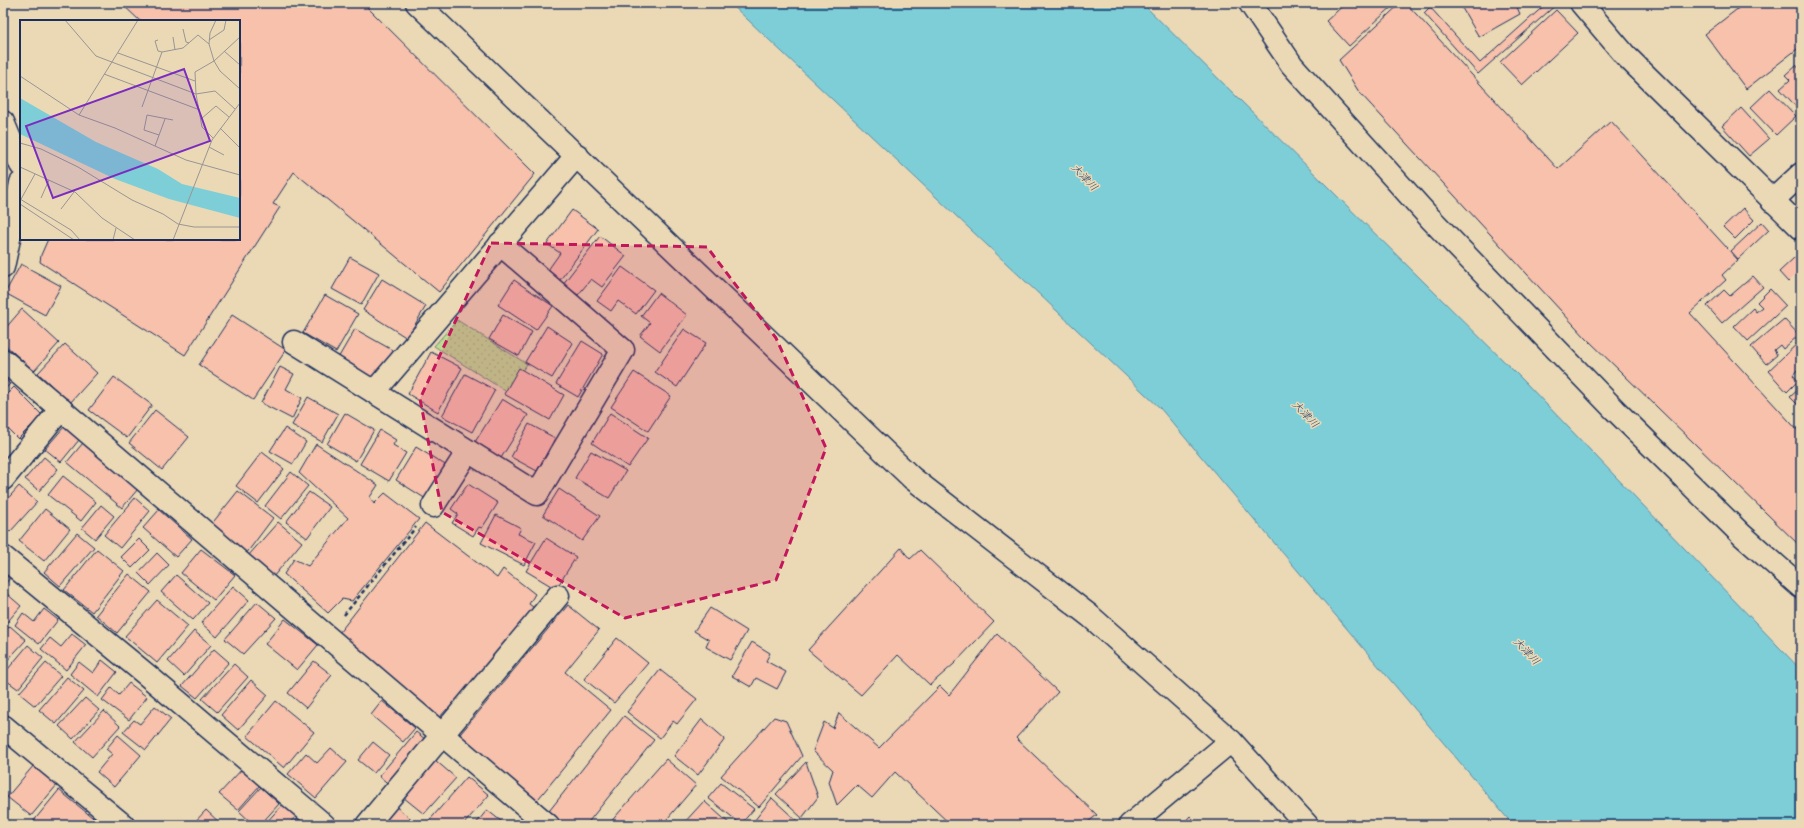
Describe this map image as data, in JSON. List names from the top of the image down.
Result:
{
  "water": ["大津川"]
}
